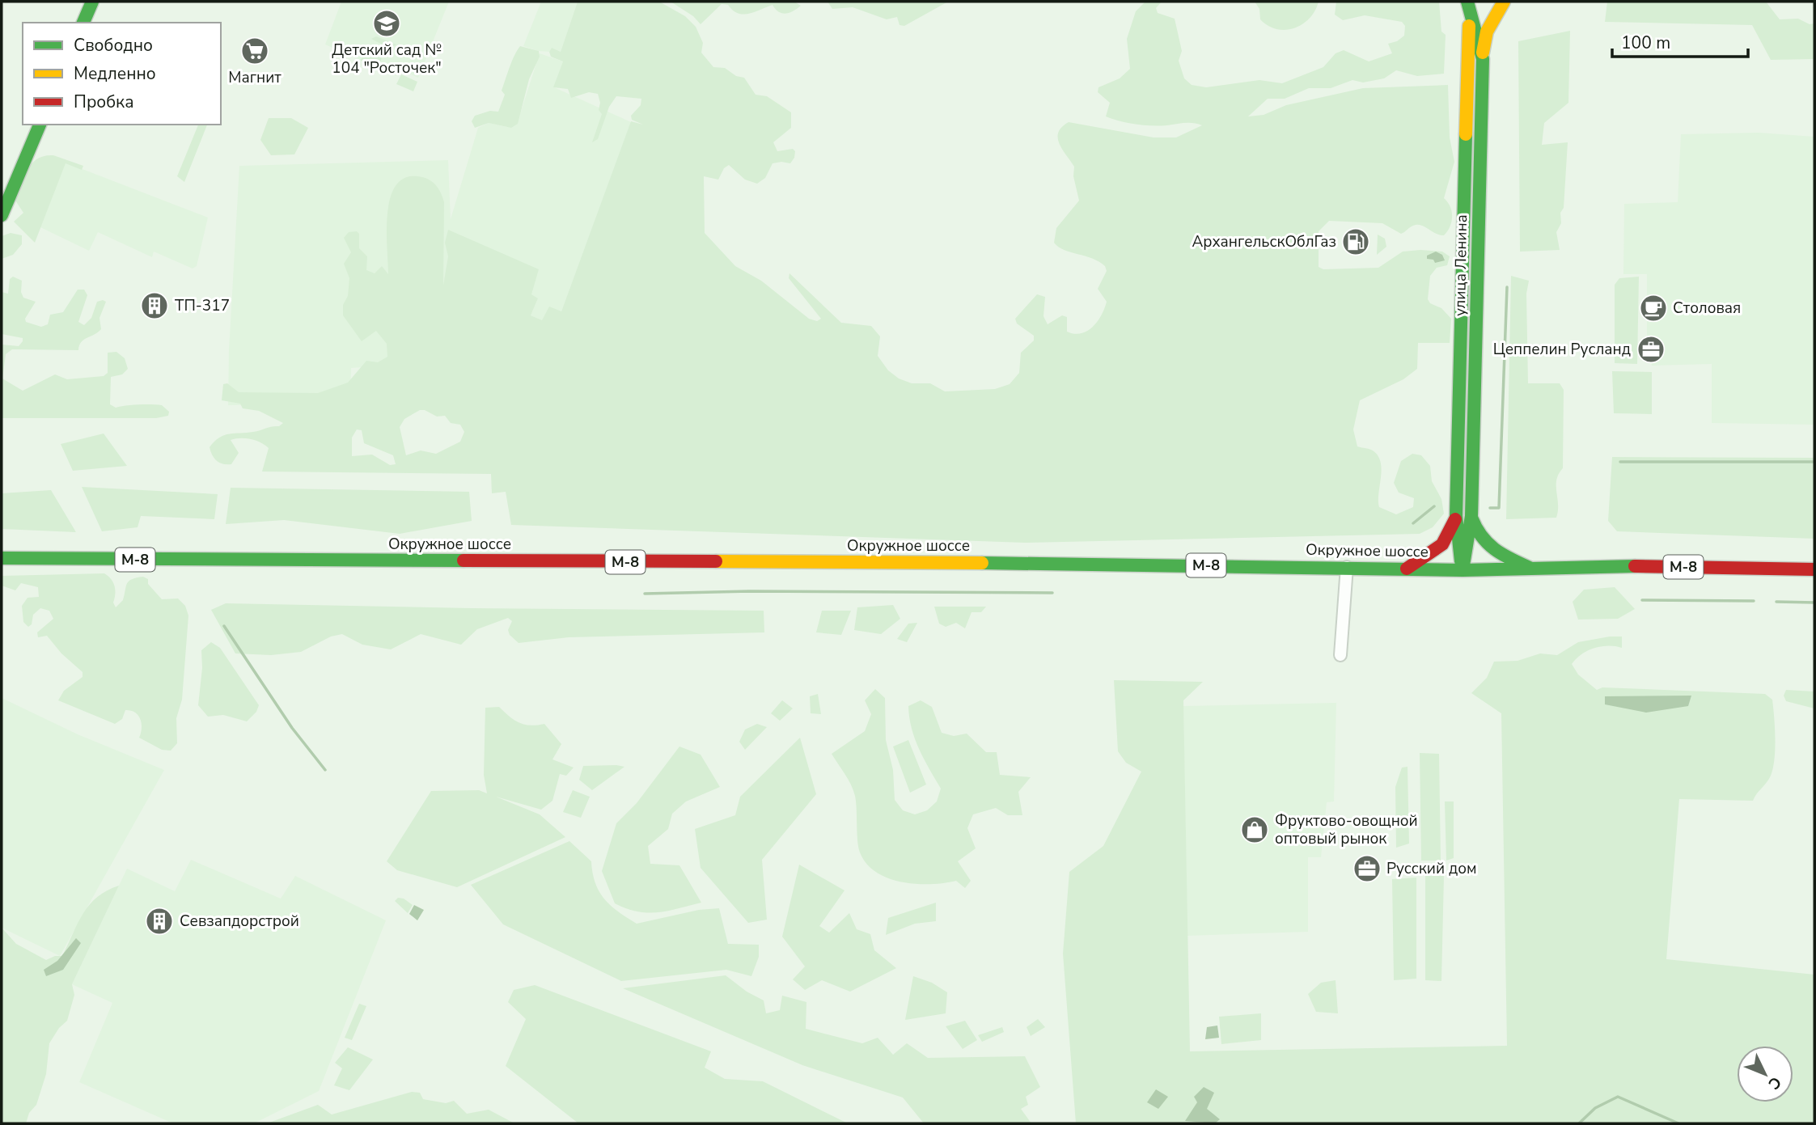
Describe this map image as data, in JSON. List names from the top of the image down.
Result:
{
  "streets": {
    "main road": ["улица Ленина", "Окружное шоссе", "М-8"]
  },
  "crossings": [
    ["улица Ленина", "Окружное шоссе"]
  ],
  "places": {
    "school or university": ["Детский сад № 104 \"Росточек\""],
    "supermarket": ["Магнит"],
    "fuel station": ["АрхангельскОблГаз"],
    "building": ["ТП-317", "Севзапдорстрой"],
    "cafe": ["Столовая"],
    "office": ["Цеппелин Русланд", "Русский дом"],
    "shop": ["Фруктово-овощной оптовый рынок"]
  },
  "legend": ["Свободно", "Медленно", "Пробка"],
  "scale_bar": "100 m",
  "north": "bottom right"
}
